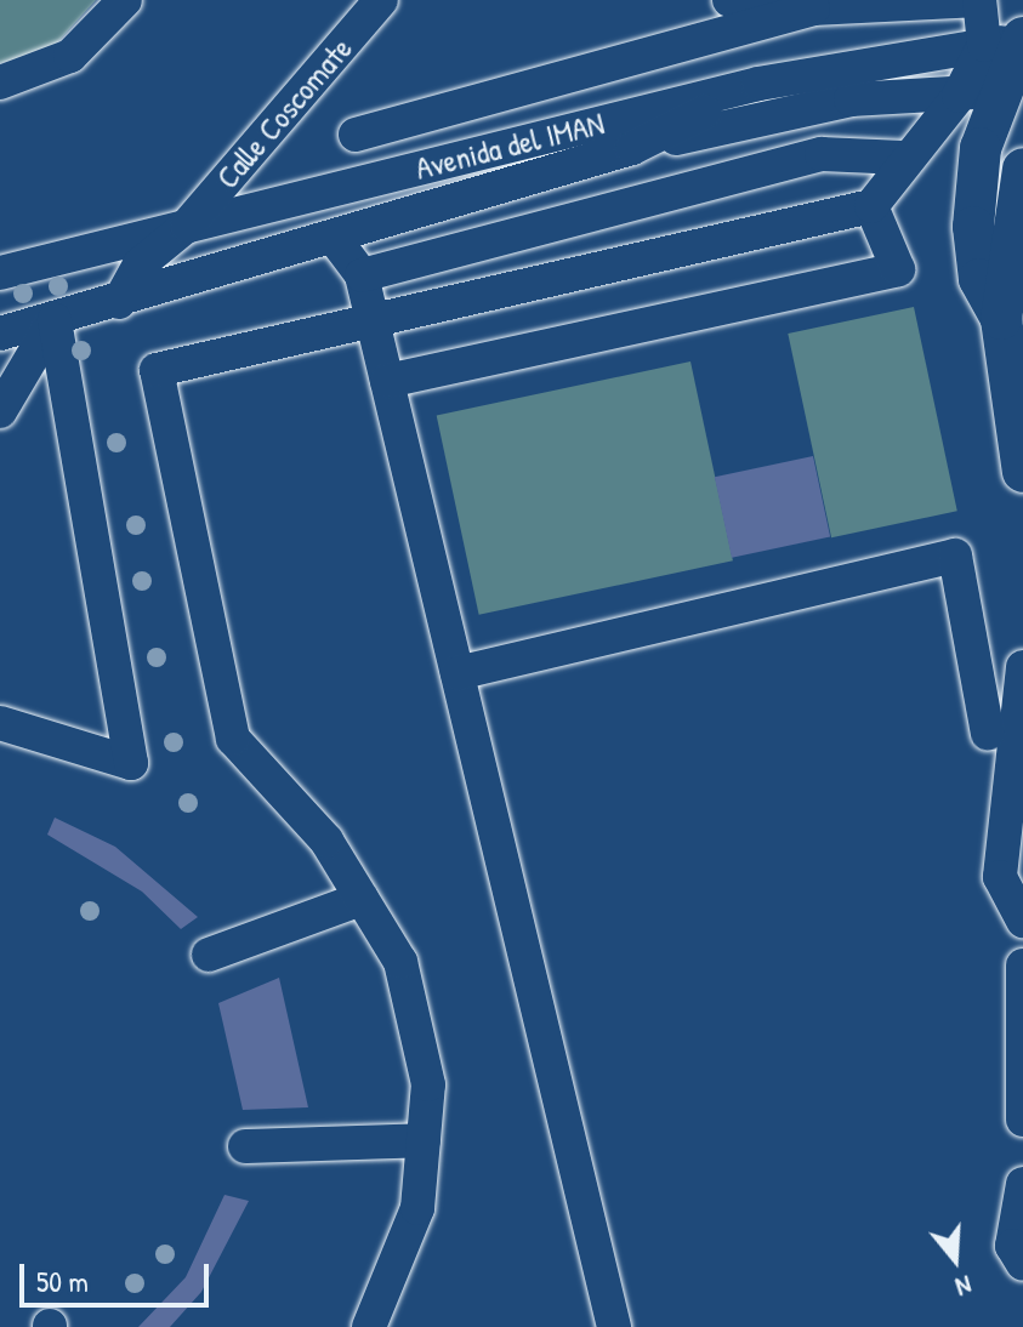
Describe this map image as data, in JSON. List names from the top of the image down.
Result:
{
  "streets": {
    "street": ["Calle Coscomate", "Avenida del IMAN"]
  },
  "crossings": [
    ["Calle Coscomate", "Avenida del IMAN"]
  ],
  "scale_bar": "50 m",
  "north": "bottom"
}
